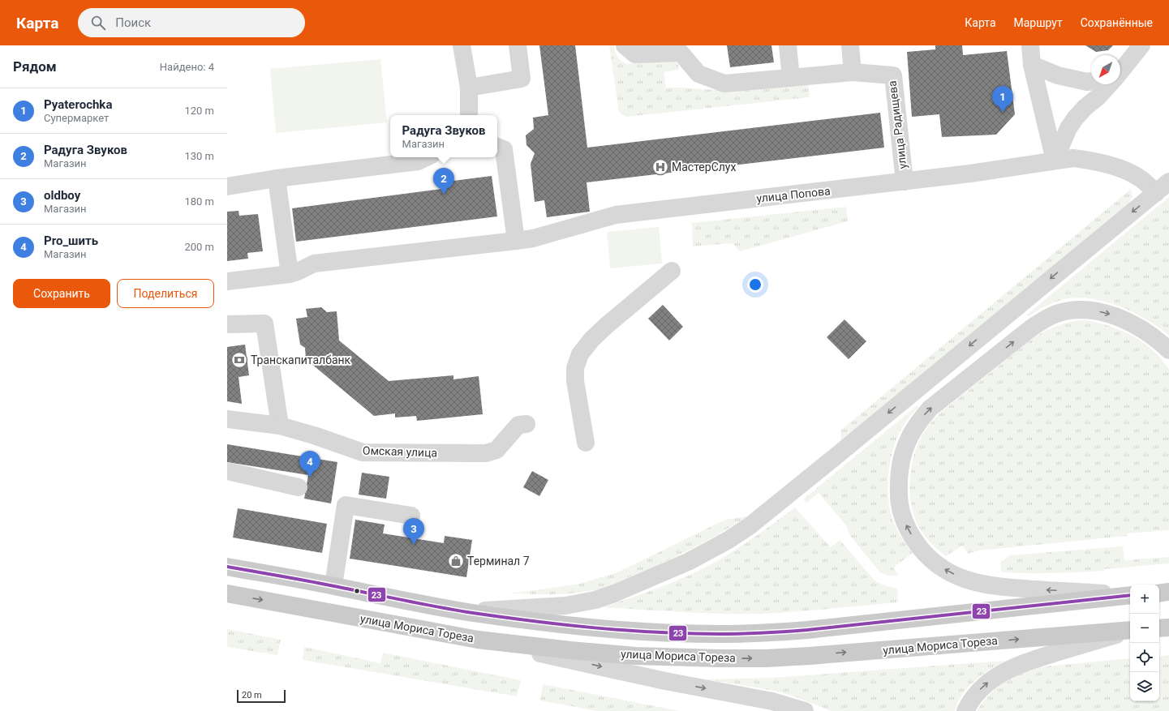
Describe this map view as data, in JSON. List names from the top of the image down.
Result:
{
  "streets": {
    "main road": ["улица Мориса Тореза"],
    "street": ["улица Радищева", "улица Попова", "Омская улица"]
  },
  "crossings": [
    ["улица Радищева", "улица Попова"]
  ],
  "places": {
    "hospital": ["МастерСлух"],
    "bank": ["Транскапиталбанк"],
    "shop": ["Терминал 7"]
  },
  "lines": ["transit line 23"],
  "scale_bar": "20 m",
  "north": "bottom left",
  "page": {
    "header": "Карта",
    "search": "Поиск",
    "nav": ["Карта", "Маршрут", "Сохранённые"],
    "heading": ["Рядом", "Найдено: 4"],
    "pins": [
      "1",
      "2",
      "4",
      "3"
    ],
    "list": [
      {
        "mark": "1",
        "name": "Pyaterochka",
        "note": "Супермаркет",
        "value": "120 m"
      },
      {
        "mark": "2",
        "name": "Радуга Звуков",
        "note": "Магазин",
        "value": "130 m"
      },
      {
        "mark": "3",
        "name": "oldboy",
        "note": "Магазин",
        "value": "180 m"
      },
      {
        "mark": "4",
        "name": "Pro_шить",
        "note": "Магазин",
        "value": "200 m"
      }
    ],
    "popup": ["Радуга Звуков", "Магазин"],
    "buttons": ["Сохранить", "Поделиться"],
    "map_buttons": ["+", "−"],
    "scale": "20 m"
  }
}
